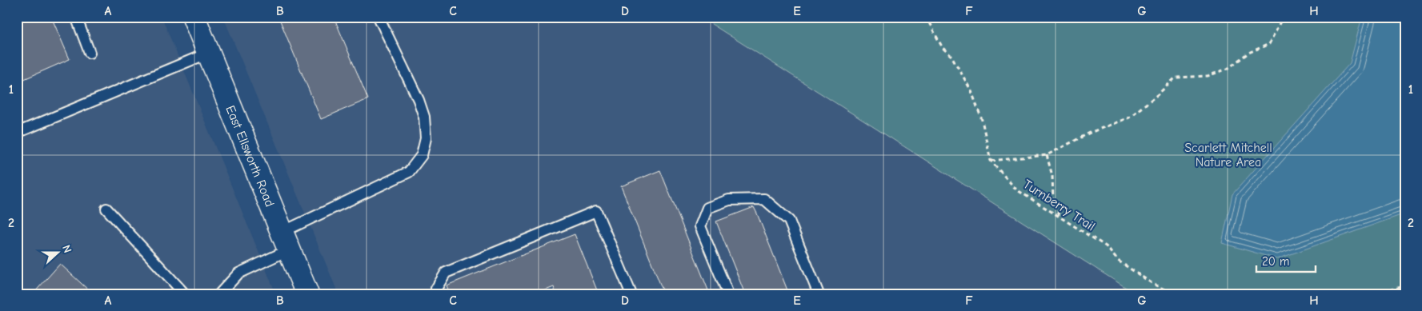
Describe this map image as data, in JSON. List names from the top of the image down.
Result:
{
  "streets": {
    "main road": ["East Ellsworth Road"],
    "path": ["Turnberry Trail"]
  },
  "parks": ["Scarlett Mitchell Nature Area"],
  "scale_bar": "20 m",
  "north": "right",
  "grid": {
    "columns": [
      "A",
      "B",
      "C",
      "D",
      "E",
      "F",
      "G",
      "H"
    ],
    "rows": ["1", "2"]
  }
}
